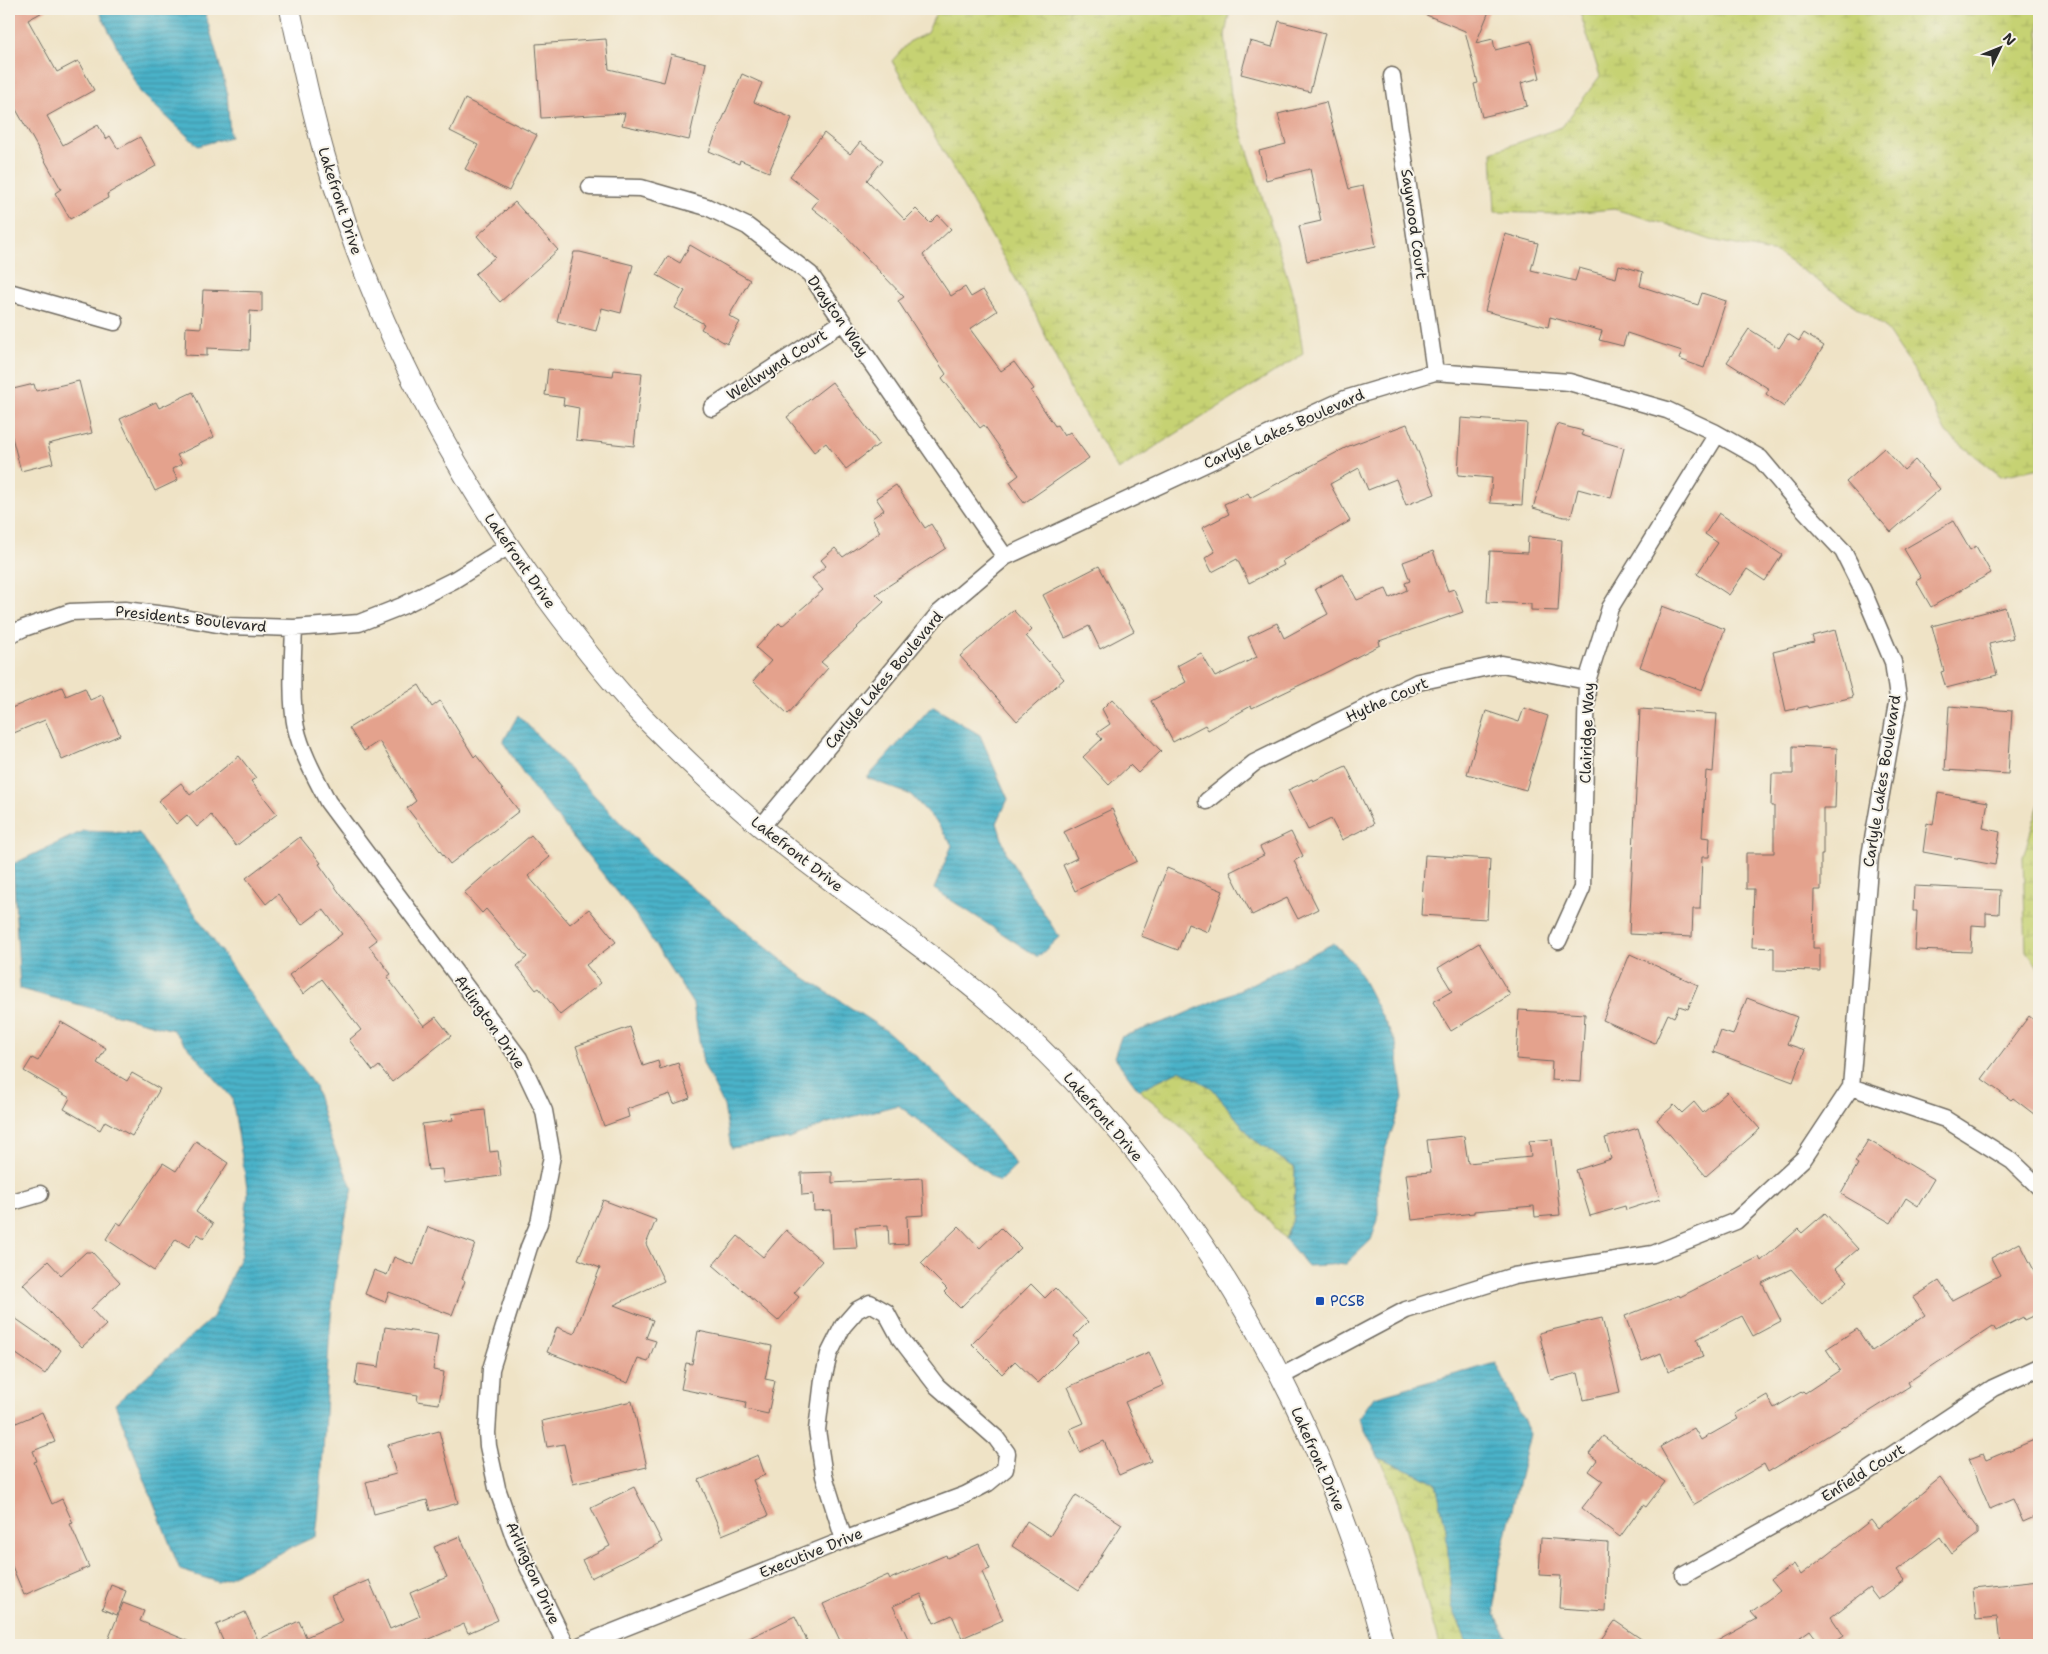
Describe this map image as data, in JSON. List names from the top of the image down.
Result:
{
  "streets": {
    "street": [
      "Lakefront Drive",
      "Saywood Court",
      "Drayton Way",
      "Wellwynd Court",
      "Carlyle Lakes Boulevard",
      "Presidents Boulevard",
      "Hythe Court",
      "Clairidge Way",
      "Arlington Drive",
      "Enfield Court",
      "Executive Drive"
    ]
  },
  "crossings": [
    ["Lakefront Drive", "Carlyle Lakes Boulevard"],
    ["Lakefront Drive", "Presidents Boulevard"],
    ["Saywood Court", "Carlyle Lakes Boulevard"],
    ["Drayton Way", "Wellwynd Court"],
    ["Drayton Way", "Carlyle Lakes Boulevard"],
    ["Carlyle Lakes Boulevard", "Clairidge Way"],
    ["Presidents Boulevard", "Arlington Drive"],
    ["Hythe Court", "Clairidge Way"]
  ],
  "places": {
    "transit": ["PCSB"]
  },
  "north": "top right"
}
